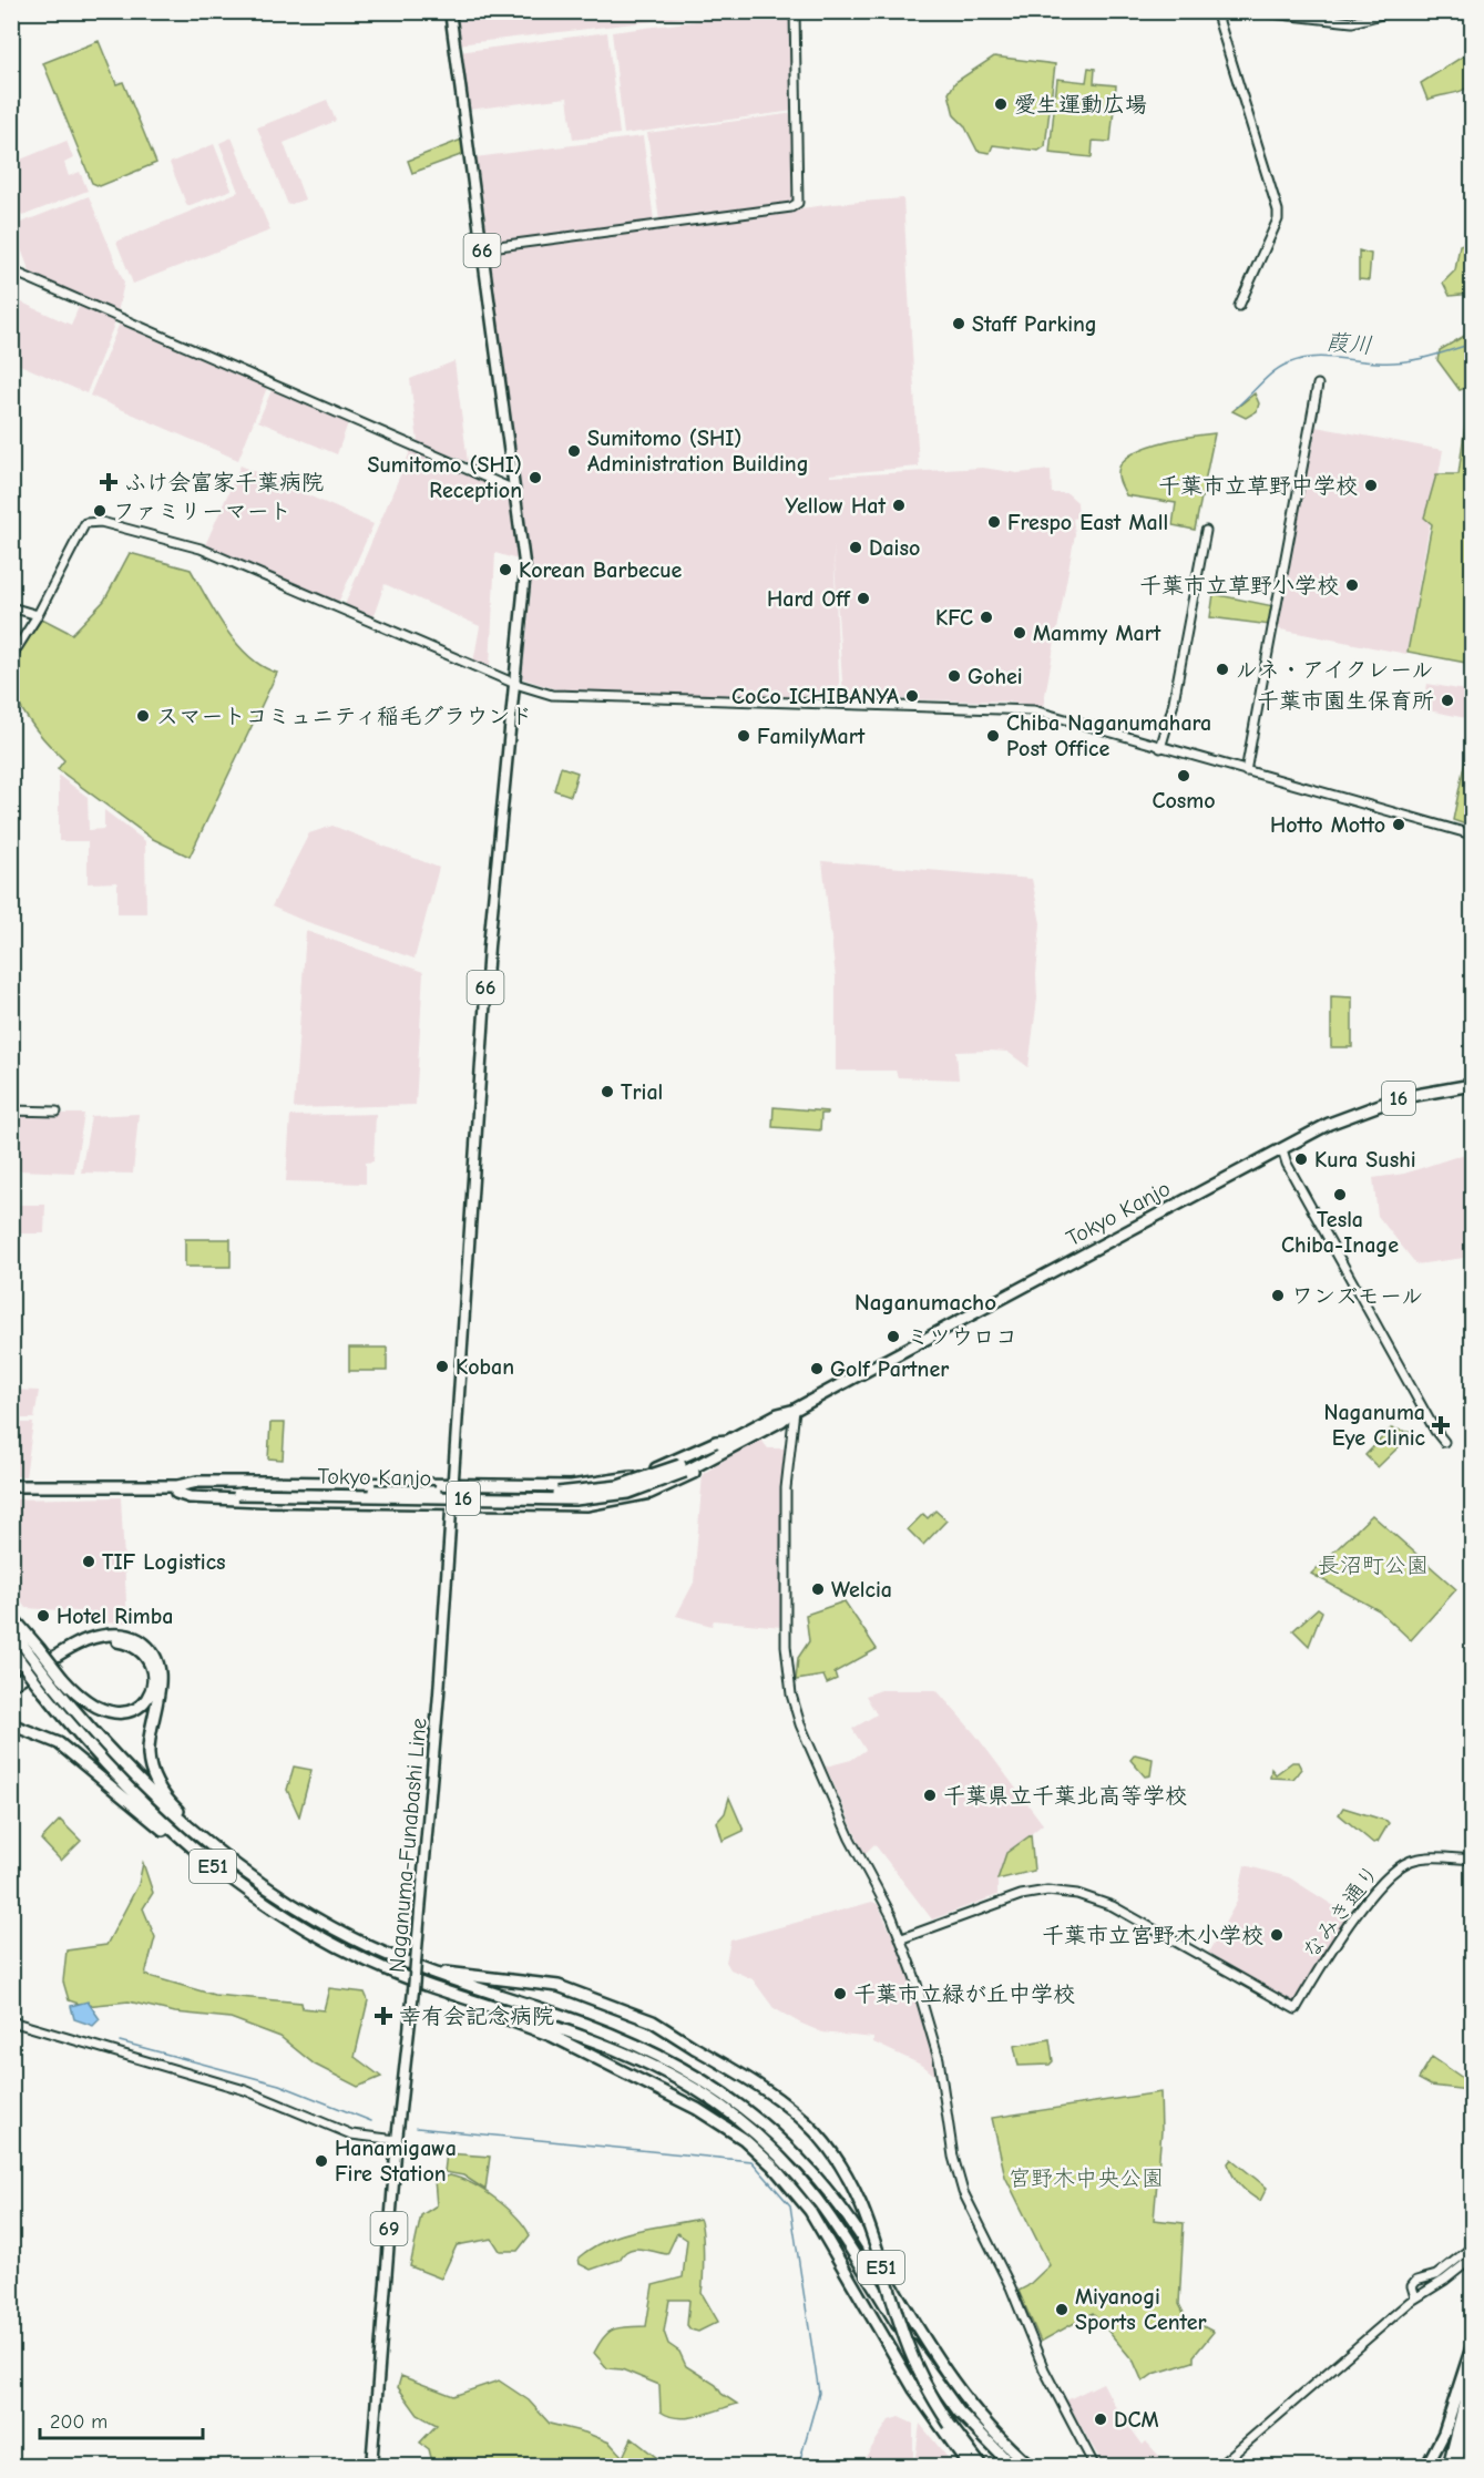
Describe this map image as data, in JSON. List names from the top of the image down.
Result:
{
  "streets": {
    "highway": ["16", "Tokyo Kanjo", "E51"],
    "main road": ["66", "Naganuma-Funabashi Line", "69"],
    "street": ["なみき通り"]
  },
  "crossings": [
    ["66", "16"],
    ["66", "Naganuma-Funabashi Line"],
    ["16", "Tokyo Kanjo"],
    ["16", "Naganuma-Funabashi Line"]
  ],
  "districts": ["Naganumacho"],
  "water": ["葭川"],
  "parks": ["長沼町公園", "宮野木中央公園"],
  "places": {
    "other": [
      "愛生運動広場",
      "Staff Parking",
      "Sumitomo (SHI) Administration Building",
      "Sumitomo (SHI) Reception",
      "千葉市立草野中学校",
      "Yellow Hat",
      "ファミリーマート",
      "Frespo East Mall",
      "Daiso",
      "Korean Barbecue",
      "千葉市立草野小学校",
      "Hard Off",
      "KFC",
      "Mammy Mart",
      "ルネ・アイクレール",
      "Gohei",
      "CoCo ICHIBANYA",
      "千葉市園生保育所",
      "スマートコミュニティ稲毛グラウンド",
      "FamilyMart",
      "Chiba Naganumahara Post Office",
      "Cosmo",
      "Hotto Motto",
      "Trial",
      "Kura Sushi",
      "Tesla Chiba-Inage",
      "ワンズモール",
      "ミツウロコ",
      "Koban",
      "Golf Partner",
      "TIF Logistics",
      "Welcia",
      "Hotel Rimba",
      "千葉県立千葉北高等学校",
      "千葉市立宮野木小学校",
      "千葉市立緑が丘中学校",
      "Hanamigawa Fire Station",
      "Miyanogi Sports Center",
      "DCM"
    ],
    "health": ["ふけ会富家千葉病院", "Naganuma Eye Clinic", "幸有会記念病院"]
  },
  "scale_bar": "200 m"
}
